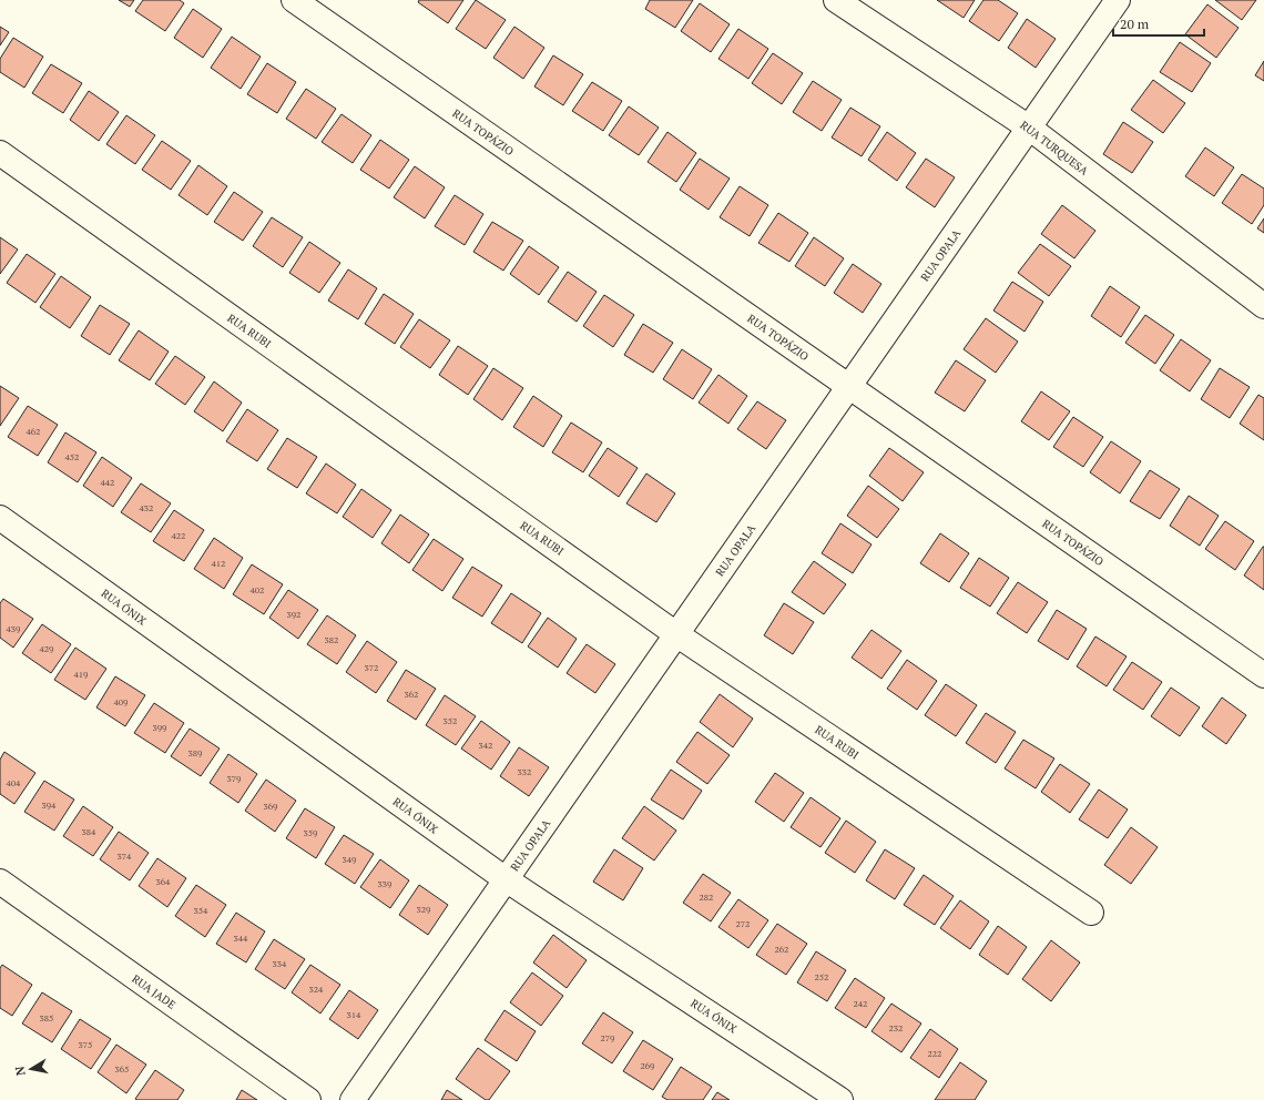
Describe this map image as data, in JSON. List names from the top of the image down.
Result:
{
  "streets": {
    "street": [
      "RUA TOPÁZIO",
      "RUA TURQUESA",
      "RUA OPALA",
      "RUA RUBI",
      "RUA ÓNIX",
      "RUA JADE"
    ]
  },
  "crossings": [
    ["RUA TOPÁZIO", "RUA OPALA"],
    ["RUA TURQUESA", "RUA OPALA"],
    ["RUA OPALA", "RUA RUBI"],
    ["RUA OPALA", "RUA ÓNIX"]
  ],
  "house_numbers": [
    "462",
    "452",
    "442",
    "432",
    "422",
    "412",
    "402",
    "392",
    "439",
    "382",
    "429",
    "372",
    "419",
    "362",
    "409",
    "352",
    "399",
    "342",
    "389",
    "332",
    "379",
    "404",
    "394",
    "369",
    "384",
    "359",
    "374",
    "349",
    "364",
    "339",
    "282",
    "329",
    "354",
    "272",
    "344",
    "262",
    "334",
    "252",
    "324",
    "242",
    "314",
    "385",
    "232",
    "279",
    "375",
    "222",
    "269",
    "365"
  ],
  "scale_bar": "20 m",
  "north": "left"
}
